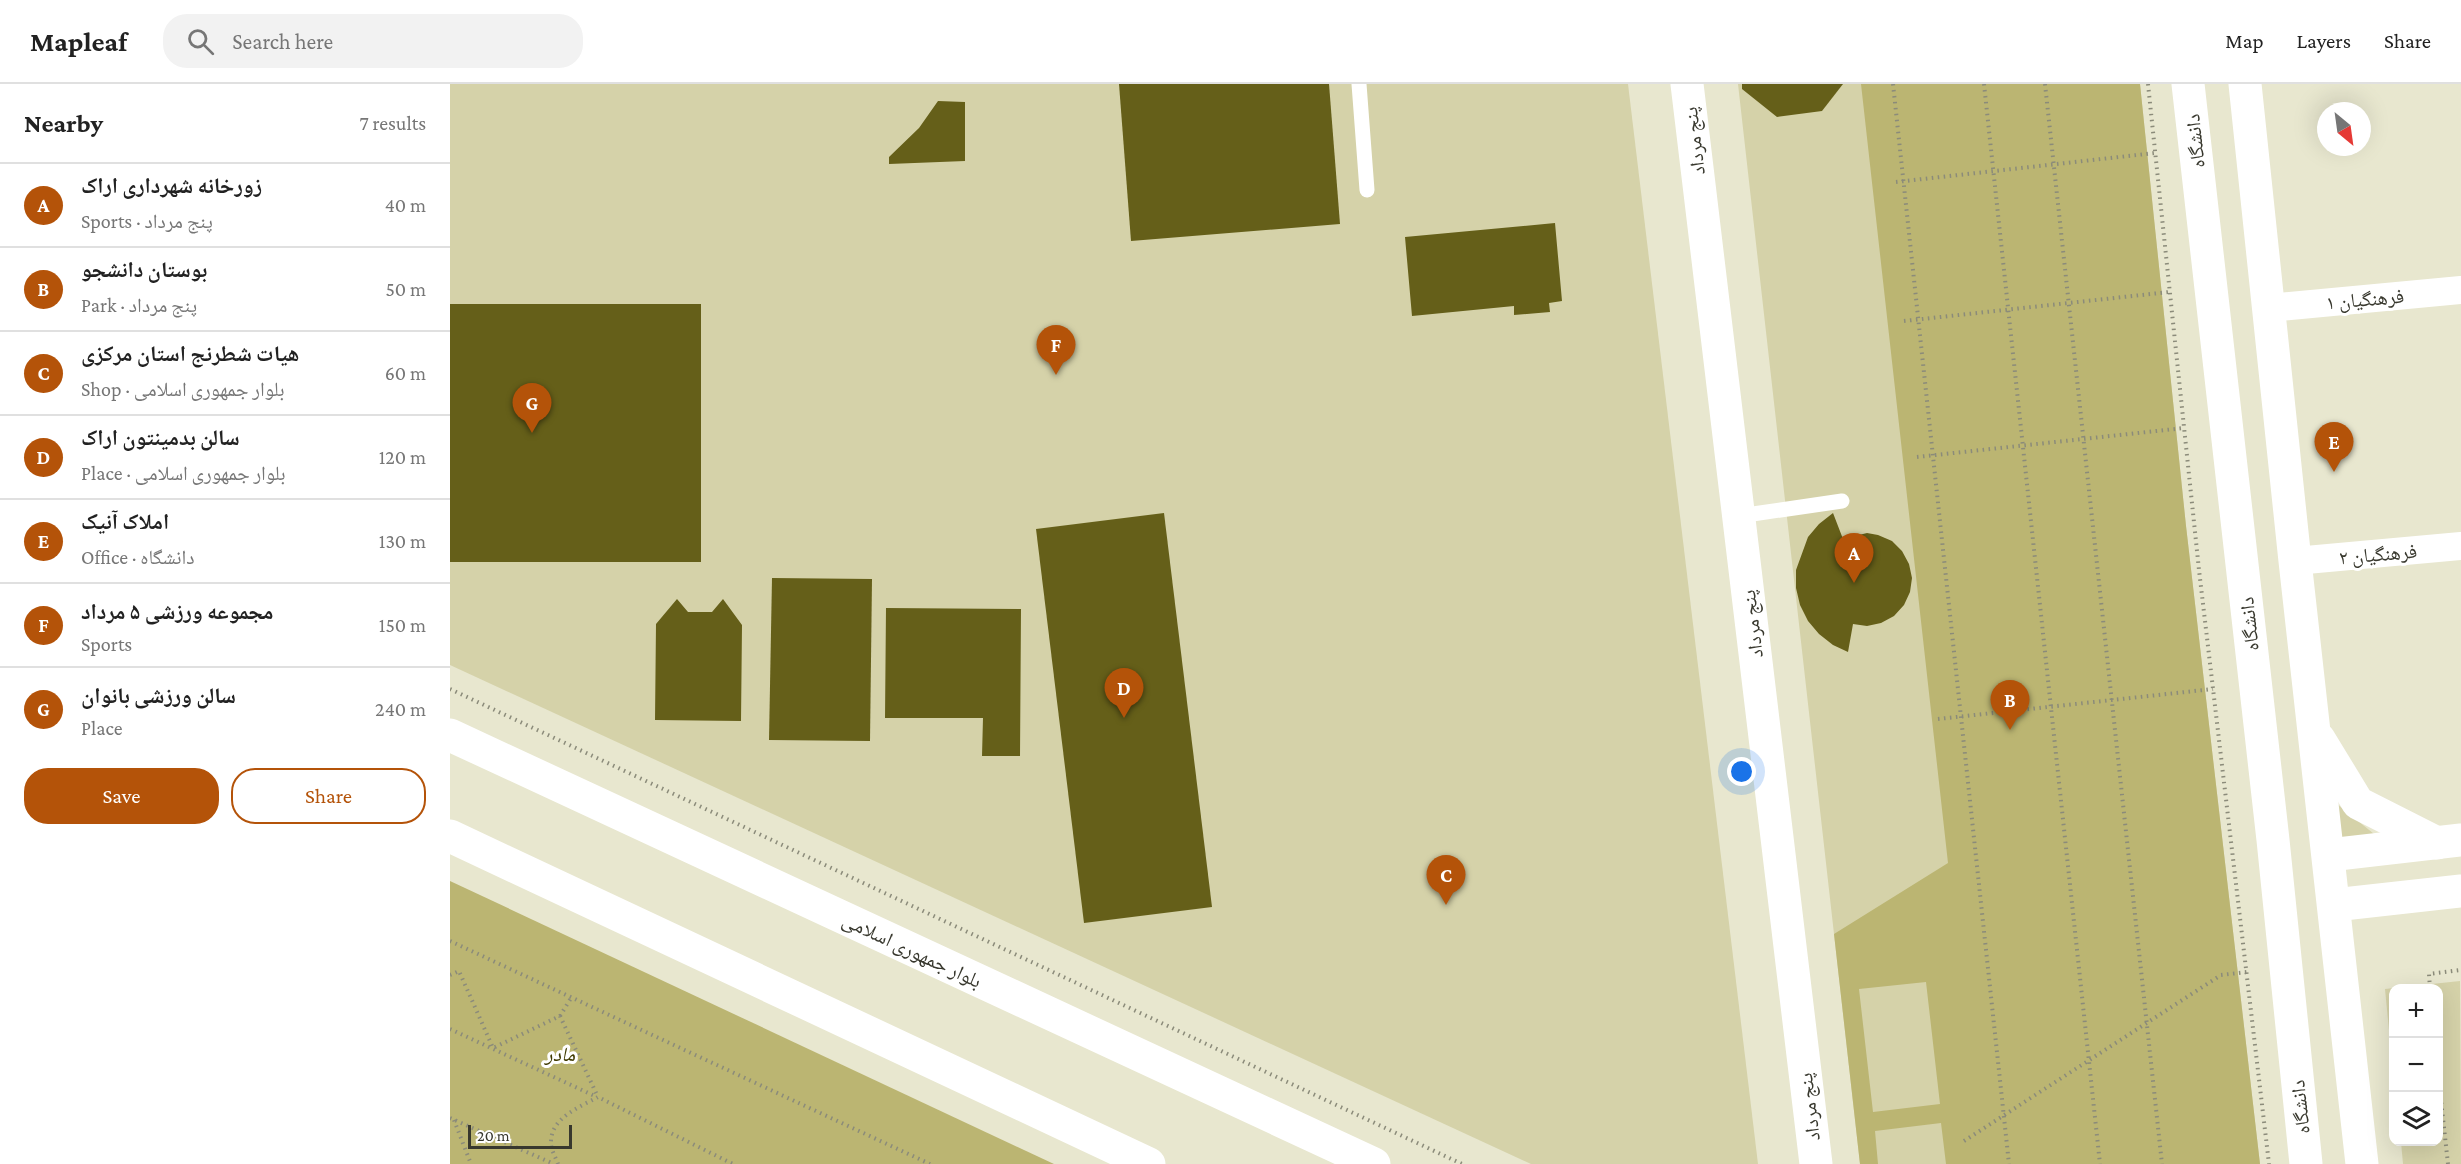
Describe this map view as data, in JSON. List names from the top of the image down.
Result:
{
  "streets": {
    "main road": ["پنج مرداد", "دانشگاه", "بلوار جمهوری اسلامی"],
    "street": ["فرهنگیان ۱", "فرهنگیان ۲"]
  },
  "parks": ["مادر"],
  "scale_bar": "20 m",
  "north": "bottom right",
  "page": {
    "header": "Mapleaf",
    "search": "Search here",
    "nav": ["Map", "Layers", "Share"],
    "heading": ["Nearby", "7 results"],
    "list": [
      {
        "mark": "A",
        "name": "زورخانه شهرداری اراک",
        "note": "Sports · پنج مرداد",
        "value": "40 m"
      },
      {
        "mark": "B",
        "name": "بوستان دانشجو",
        "note": "Park · پنج مرداد",
        "value": "50 m"
      },
      {
        "mark": "C",
        "name": "هیات شطرنج استان مرکزی",
        "note": "Shop · بلوار جمهوری اسلامی",
        "value": "60 m"
      },
      {
        "mark": "D",
        "name": "سالن بدمینتون اراک",
        "note": "Place · بلوار جمهوری اسلامی",
        "value": "120 m"
      },
      {
        "mark": "E",
        "name": "املاک آنیک",
        "note": "Office · دانشگاه",
        "value": "130 m"
      },
      {
        "mark": "F",
        "name": "مجموعه ورزشی ۵ مرداد",
        "note": "Sports",
        "value": "150 m"
      },
      {
        "mark": "G",
        "name": "سالن ورزشی بانوان",
        "note": "Place",
        "value": "240 m"
      }
    ],
    "pins": [
      "F",
      "G",
      "E",
      "A",
      "D",
      "B",
      "C"
    ],
    "buttons": ["Save", "Share"],
    "map_buttons": ["+", "−"],
    "scale": "20 m"
  }
}
